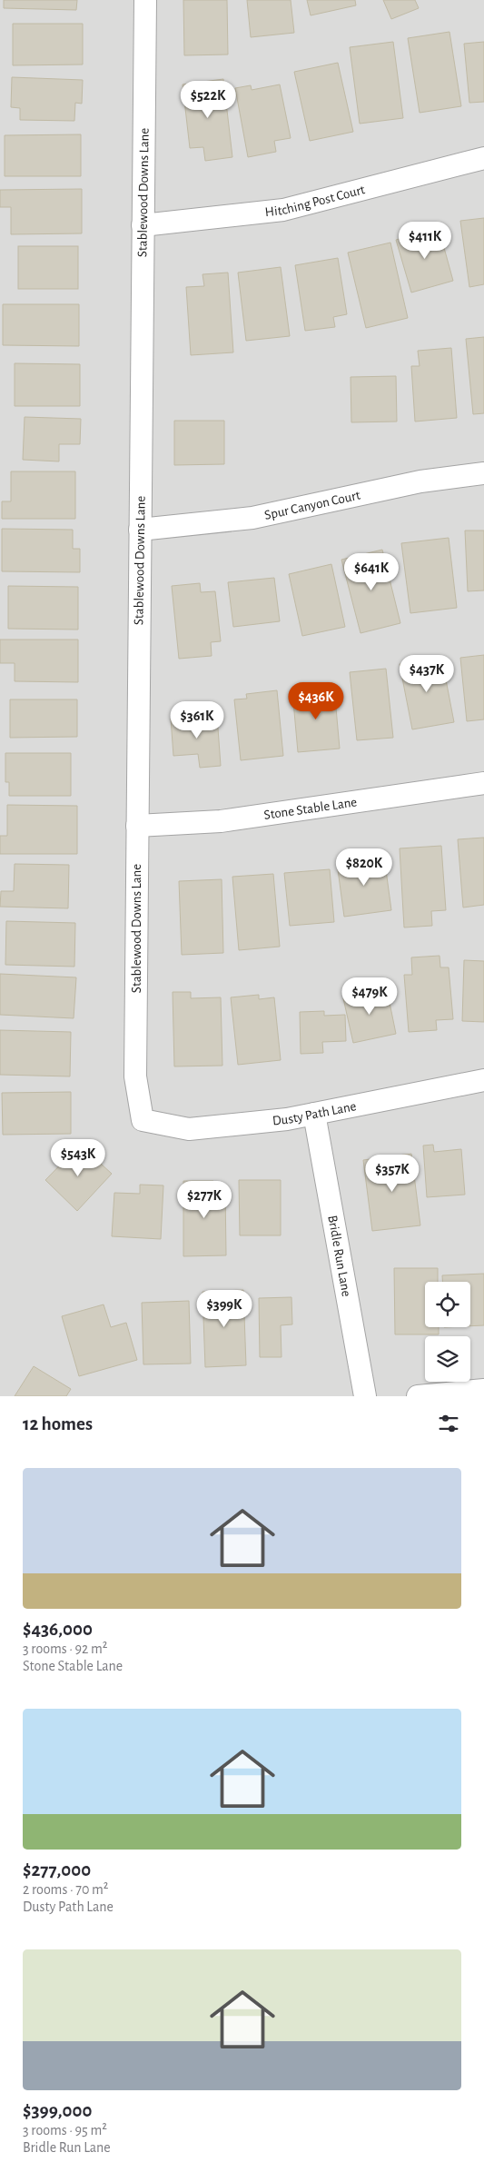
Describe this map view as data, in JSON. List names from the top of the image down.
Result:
{
  "streets": {
    "street": [
      "Stablewood Downs Lane",
      "Hitching Post Court",
      "Spur Canyon Court",
      "Stone Stable Lane",
      "Dusty Path Lane",
      "Bridle Run Lane"
    ]
  },
  "crossings": [
    ["Stablewood Downs Lane", "Hitching Post Court"],
    ["Stablewood Downs Lane", "Spur Canyon Court"],
    ["Stablewood Downs Lane", "Stone Stable Lane"],
    ["Stablewood Downs Lane", "Dusty Path Lane"],
    ["Dusty Path Lane", "Bridle Run Lane"]
  ],
  "page": {
    "price": [
      "$522K",
      "$411K",
      "$641K",
      "$437K",
      "$436K",
      "$361K",
      "$820K",
      "$479K",
      "$543K",
      "$357K",
      "$277K",
      "$399K"
    ],
    "heading": "12 homes",
    "list": [
      {
        "name": "$436,000",
        "note": "3 rooms · 92 m² · Stone Stable Lane"
      },
      {
        "name": "$277,000",
        "note": "2 rooms · 70 m² · Dusty Path Lane"
      },
      {
        "name": "$399,000",
        "note": "3 rooms · 95 m² · Bridle Run Lane"
      }
    ]
  }
}
